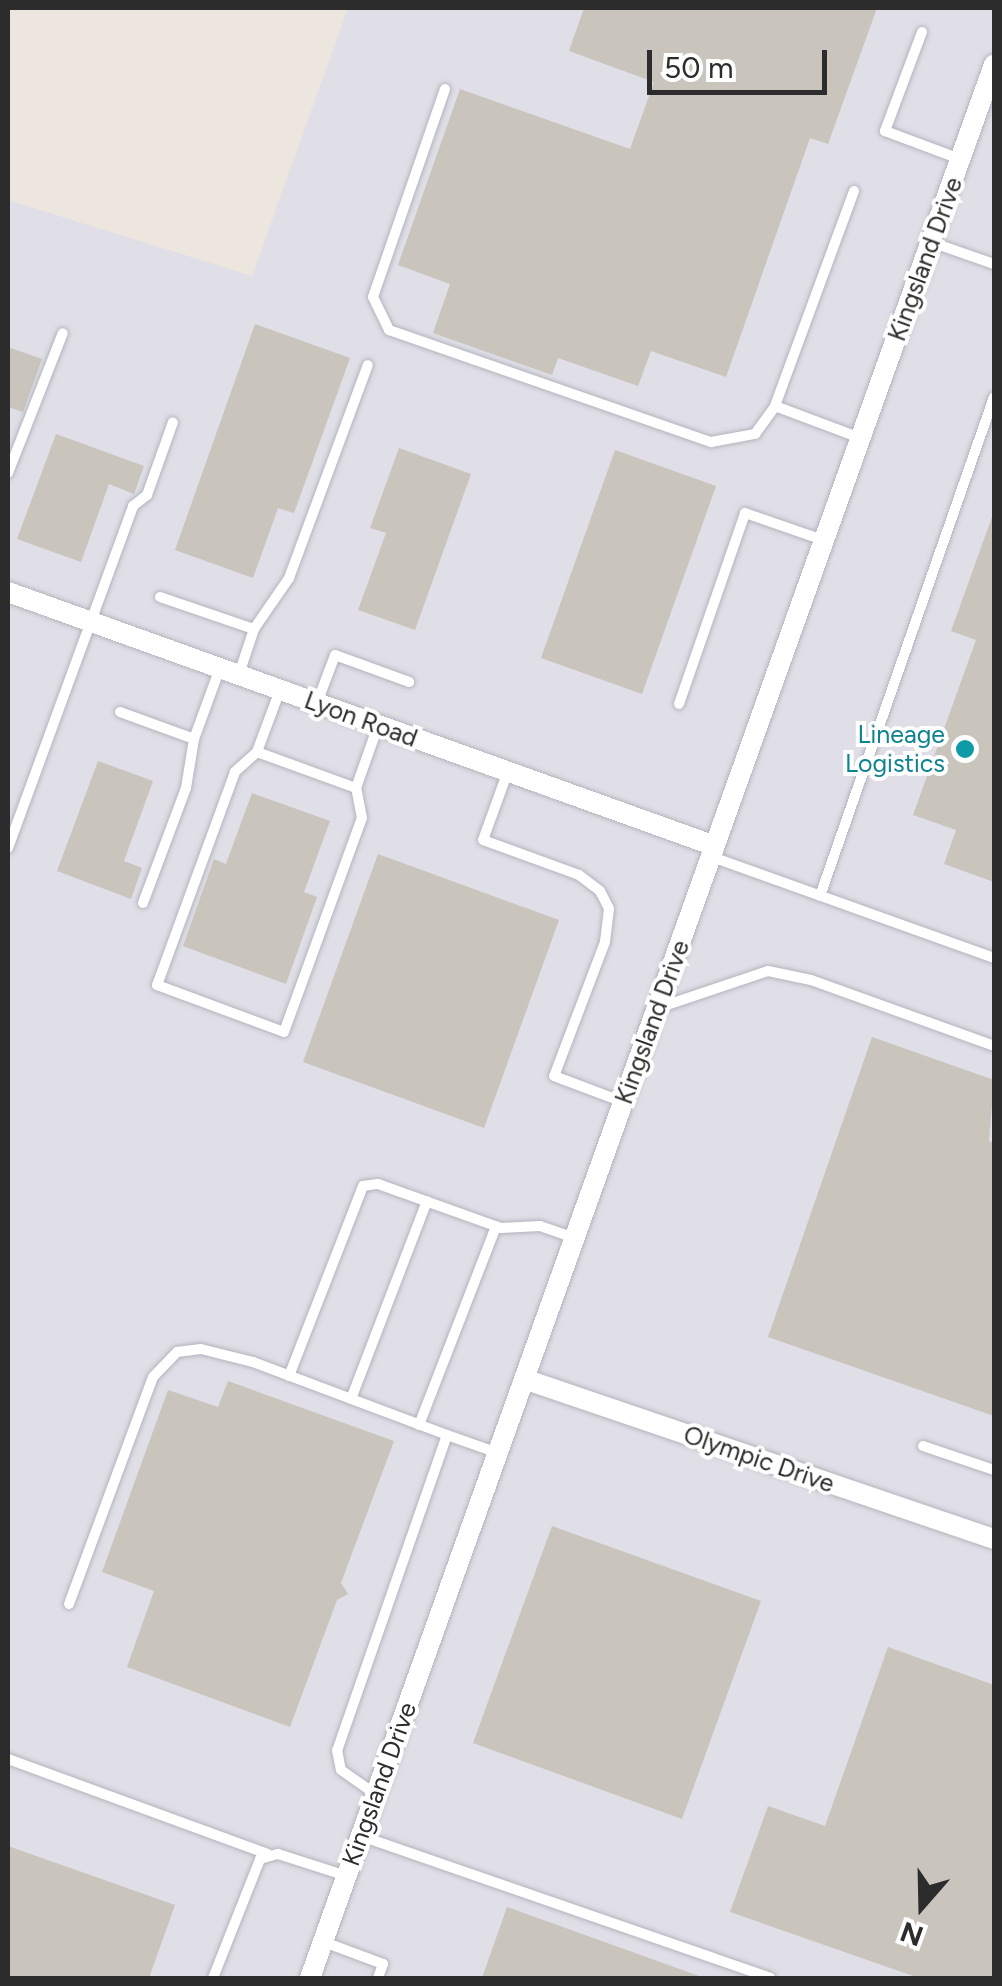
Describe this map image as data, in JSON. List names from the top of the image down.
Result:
{
  "streets": {
    "street": ["Kingsland Drive", "Lyon Road", "Olympic Drive"]
  },
  "crossings": [
    ["Kingsland Drive", "Lyon Road"],
    ["Kingsland Drive", "Olympic Drive"]
  ],
  "places": ["Lineage Logistics"],
  "scale_bar": "50 m",
  "north": "bottom"
}
